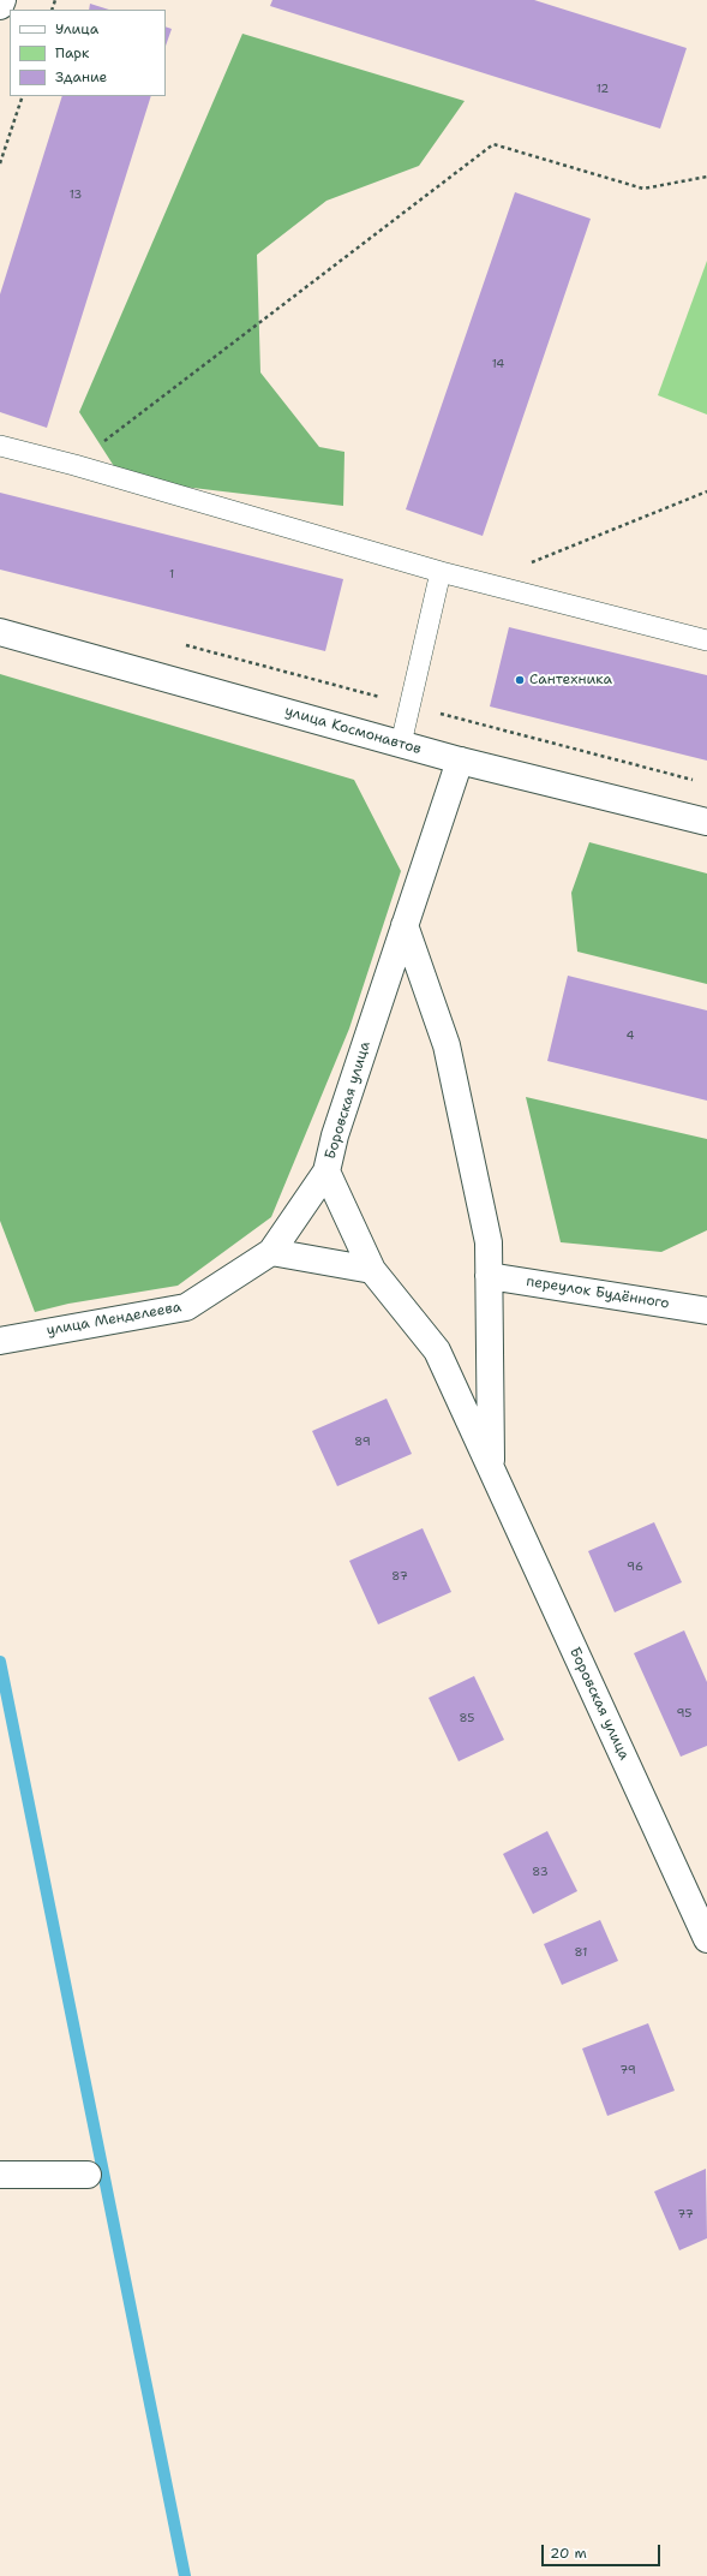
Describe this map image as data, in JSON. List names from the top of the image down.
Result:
{
  "streets": {
    "street": [
      "улица Космонавтов",
      "Боровская улица",
      "переулок Будённого",
      "улица Менделеева"
    ]
  },
  "crossings": [
    ["улица Космонавтов", "Боровская улица"],
    ["Боровская улица", "переулок Будённого"],
    ["Боровская улица", "улица Менделеева"]
  ],
  "places": ["Сантехника"],
  "house_numbers": [
    "12",
    "13",
    "14",
    "1",
    "4",
    "89",
    "96",
    "87",
    "95",
    "85",
    "83",
    "81",
    "79",
    "77"
  ],
  "legend": ["Улица", "Парк", "Здание"],
  "scale_bar": "20 m"
}
